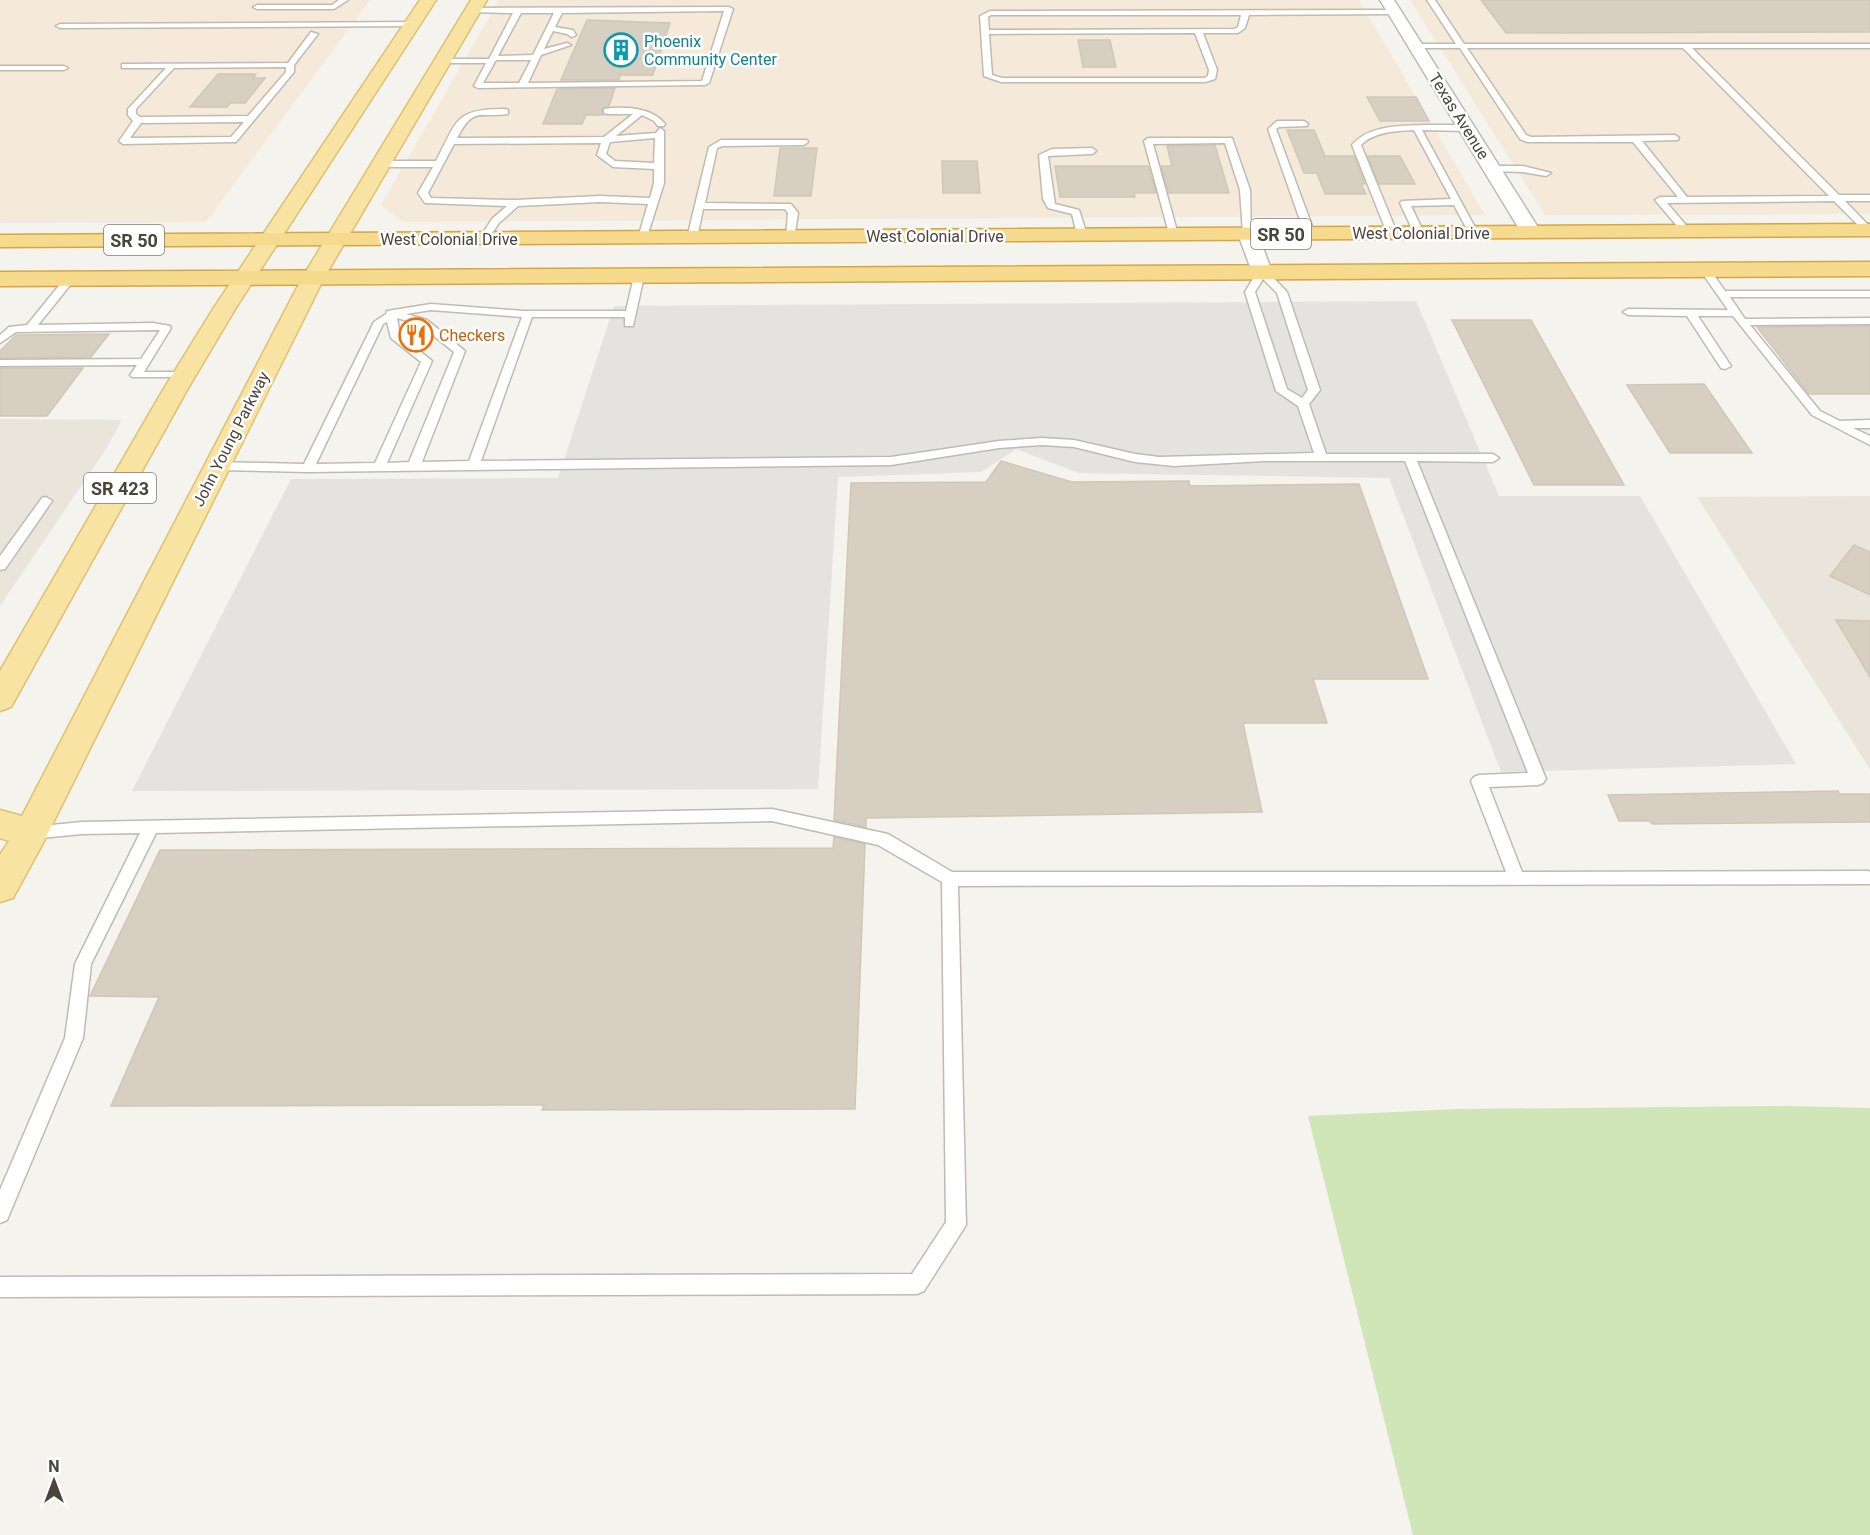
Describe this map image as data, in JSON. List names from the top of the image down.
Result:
{
  "streets": {
    "highway": ["West Colonial Drive", "SR 50"],
    "main road": ["John Young Parkway", "SR 423"],
    "street": ["Texas Avenue"]
  },
  "crossings": [
    ["Texas Avenue", "West Colonial Drive"],
    ["West Colonial Drive", "John Young Parkway"],
    ["West Colonial Drive", "SR 423"]
  ],
  "places": {
    "building": ["Phoenix Community Center"],
    "restaurant": ["Checkers"]
  },
  "north": "top"
}
